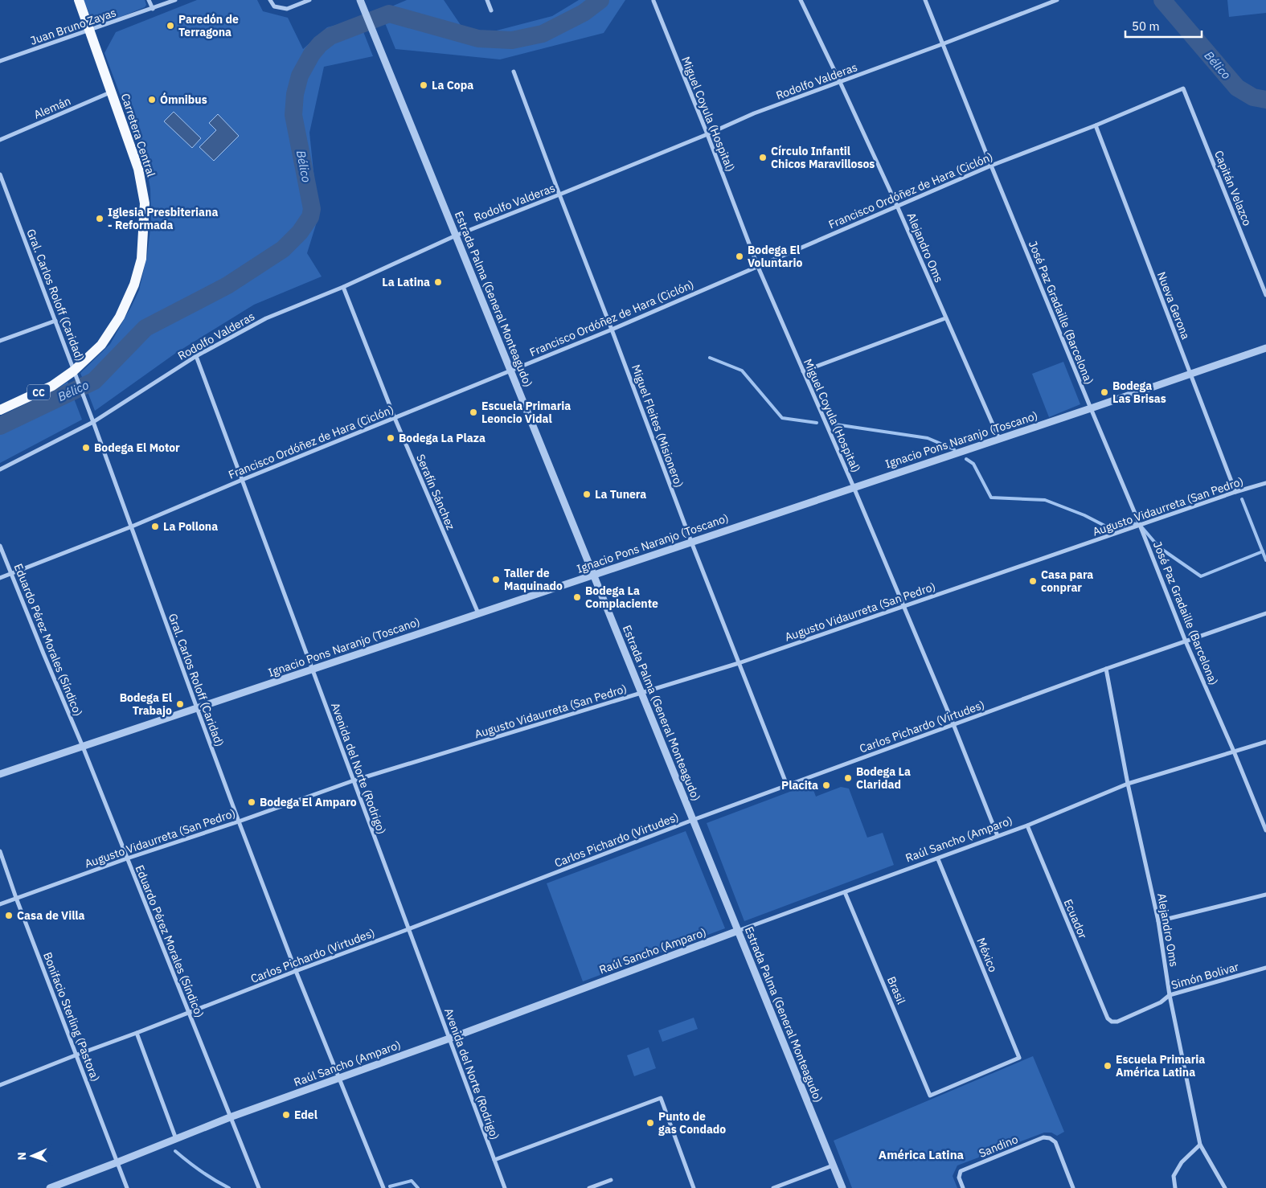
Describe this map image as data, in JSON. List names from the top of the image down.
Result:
{
  "streets": {
    "main road": ["Carretera Central", "CC"],
    "street": [
      "Juan Bruno Zayas",
      "Rodolfo Valderas",
      "Alemán",
      "Miguel Coyula (Hospital)",
      "Capitán Velazco",
      "Francisco Ordóñez de Hara (Ciclón)",
      "Alejandro Oms",
      "Gral. Carlos Roloff (Caridad)",
      "Estrada Palma (General Monteagudo)",
      "Nueva Gerona",
      "José Paz Gradaille (Barcelona)",
      "Miguel Fleites (Misionero)",
      "Ignacio Pons Naranjo (Toscano)",
      "Serafín Sánchez",
      "Augusto Vidaurreta (San Pedro)",
      "Eduardo Pérez Morales (Síndico)",
      "Carlos Pichardo (Virtudes)",
      "Avenida del Norte (Rodrigo)",
      "Raúl Sancho (Amparo)",
      "Ecuador",
      "México",
      "Simón Bolivar",
      "Brasil",
      "Bonifacio Sterling (Pastora)",
      "Sandino"
    ]
  },
  "crossings": [
    ["Juan Bruno Zayas", "Carretera Central"],
    ["Rodolfo Valderas", "Miguel Coyula (Hospital)"],
    ["Rodolfo Valderas", "Alejandro Oms"],
    ["Rodolfo Valderas", "Gral. Carlos Roloff (Caridad)"],
    ["Rodolfo Valderas", "Estrada Palma (General Monteagudo)"],
    ["Rodolfo Valderas", "José Paz Gradaille (Barcelona)"],
    ["Rodolfo Valderas", "Miguel Fleites (Misionero)"],
    ["Rodolfo Valderas", "Serafín Sánchez"],
    ["Rodolfo Valderas", "Avenida del Norte (Rodrigo)"],
    ["Alemán", "Carretera Central"],
    ["Miguel Coyula (Hospital)", "Francisco Ordóñez de Hara (Ciclón)"],
    ["Miguel Coyula (Hospital)", "Ignacio Pons Naranjo (Toscano)"],
    ["Miguel Coyula (Hospital)", "Augusto Vidaurreta (San Pedro)"],
    ["Miguel Coyula (Hospital)", "Carlos Pichardo (Virtudes)"],
    ["Miguel Coyula (Hospital)", "Raúl Sancho (Amparo)"],
    ["Carretera Central", "Gral. Carlos Roloff (Caridad)"],
    ["Capitán Velazco", "Francisco Ordóñez de Hara (Ciclón)"],
    ["Francisco Ordóñez de Hara (Ciclón)", "Alejandro Oms"],
    ["Francisco Ordóñez de Hara (Ciclón)", "Gral. Carlos Roloff (Caridad)"],
    ["Francisco Ordóñez de Hara (Ciclón)", "Estrada Palma (General Monteagudo)"],
    ["Francisco Ordóñez de Hara (Ciclón)", "Nueva Gerona"],
    ["Francisco Ordóñez de Hara (Ciclón)", "José Paz Gradaille (Barcelona)"],
    ["Francisco Ordóñez de Hara (Ciclón)", "Miguel Fleites (Misionero)"],
    ["Francisco Ordóñez de Hara (Ciclón)", "Serafín Sánchez"],
    ["Francisco Ordóñez de Hara (Ciclón)", "Eduardo Pérez Morales (Síndico)"],
    ["Francisco Ordóñez de Hara (Ciclón)", "Avenida del Norte (Rodrigo)"],
    ["Alejandro Oms", "Ignacio Pons Naranjo (Toscano)"],
    ["Alejandro Oms", "Carlos Pichardo (Virtudes)"],
    ["Alejandro Oms", "Raúl Sancho (Amparo)"],
    ["Alejandro Oms", "Simón Bolivar"],
    ["Gral. Carlos Roloff (Caridad)", "Ignacio Pons Naranjo (Toscano)"],
    ["Gral. Carlos Roloff (Caridad)", "Augusto Vidaurreta (San Pedro)"],
    ["Gral. Carlos Roloff (Caridad)", "Carlos Pichardo (Virtudes)"],
    ["Gral. Carlos Roloff (Caridad)", "Raúl Sancho (Amparo)"],
    ["Estrada Palma (General Monteagudo)", "Ignacio Pons Naranjo (Toscano)"],
    ["Estrada Palma (General Monteagudo)", "Augusto Vidaurreta (San Pedro)"],
    ["Estrada Palma (General Monteagudo)", "Carlos Pichardo (Virtudes)"],
    ["Estrada Palma (General Monteagudo)", "Raúl Sancho (Amparo)"],
    ["Nueva Gerona", "Ignacio Pons Naranjo (Toscano)"],
    ["Nueva Gerona", "Augusto Vidaurreta (San Pedro)"],
    ["José Paz Gradaille (Barcelona)", "Ignacio Pons Naranjo (Toscano)"],
    ["José Paz Gradaille (Barcelona)", "Augusto Vidaurreta (San Pedro)"],
    ["José Paz Gradaille (Barcelona)", "Carlos Pichardo (Virtudes)"],
    ["José Paz Gradaille (Barcelona)", "Raúl Sancho (Amparo)"],
    ["Miguel Fleites (Misionero)", "Ignacio Pons Naranjo (Toscano)"],
    ["Miguel Fleites (Misionero)", "Augusto Vidaurreta (San Pedro)"],
    ["Miguel Fleites (Misionero)", "Carlos Pichardo (Virtudes)"],
    ["Ignacio Pons Naranjo (Toscano)", "Serafín Sánchez"],
    ["Ignacio Pons Naranjo (Toscano)", "Eduardo Pérez Morales (Síndico)"],
    ["Ignacio Pons Naranjo (Toscano)", "Avenida del Norte (Rodrigo)"],
    ["Augusto Vidaurreta (San Pedro)", "Eduardo Pérez Morales (Síndico)"],
    ["Augusto Vidaurreta (San Pedro)", "Avenida del Norte (Rodrigo)"],
    ["Augusto Vidaurreta (San Pedro)", "Bonifacio Sterling (Pastora)"],
    ["Eduardo Pérez Morales (Síndico)", "Carlos Pichardo (Virtudes)"],
    ["Eduardo Pérez Morales (Síndico)", "Raúl Sancho (Amparo)"],
    ["Carlos Pichardo (Virtudes)", "Avenida del Norte (Rodrigo)"],
    ["Carlos Pichardo (Virtudes)", "Bonifacio Sterling (Pastora)"],
    ["Avenida del Norte (Rodrigo)", "Raúl Sancho (Amparo)"],
    ["Raúl Sancho (Amparo)", "Ecuador"],
    ["Raúl Sancho (Amparo)", "México"],
    ["Raúl Sancho (Amparo)", "Brasil"],
    ["Raúl Sancho (Amparo)", "Bonifacio Sterling (Pastora)"],
    ["Ecuador", "Simón Bolivar"],
    ["México", "Brasil"]
  ],
  "districts": ["América Latina"],
  "water": ["Bélico"],
  "places": [
    "Paredón de Terragona",
    "La Copa",
    "Ómnibus",
    "Círculo Infantil Chicos Maravillosos",
    "Iglesia Presbiteriana - Reformada",
    "Bodega El Voluntario",
    "La Latina",
    "Bodega Las Brisas",
    "Escuela Primaria Leoncio Vidal",
    "Bodega La Plaza",
    "Bodega El Motor",
    "La Tunera",
    "La Pollona",
    "Taller de Maquinado",
    "Casa para conprar",
    "Bodega La Complaciente",
    "Bodega El Trabajo",
    "Bodega La Claridad",
    "Placita",
    "Bodega El Amparo",
    "Casa de Villa",
    "Escuela Primaria América Latina",
    "Edel",
    "Punto de gas Condado"
  ],
  "scale_bar": "50 m",
  "north": "left"
}
